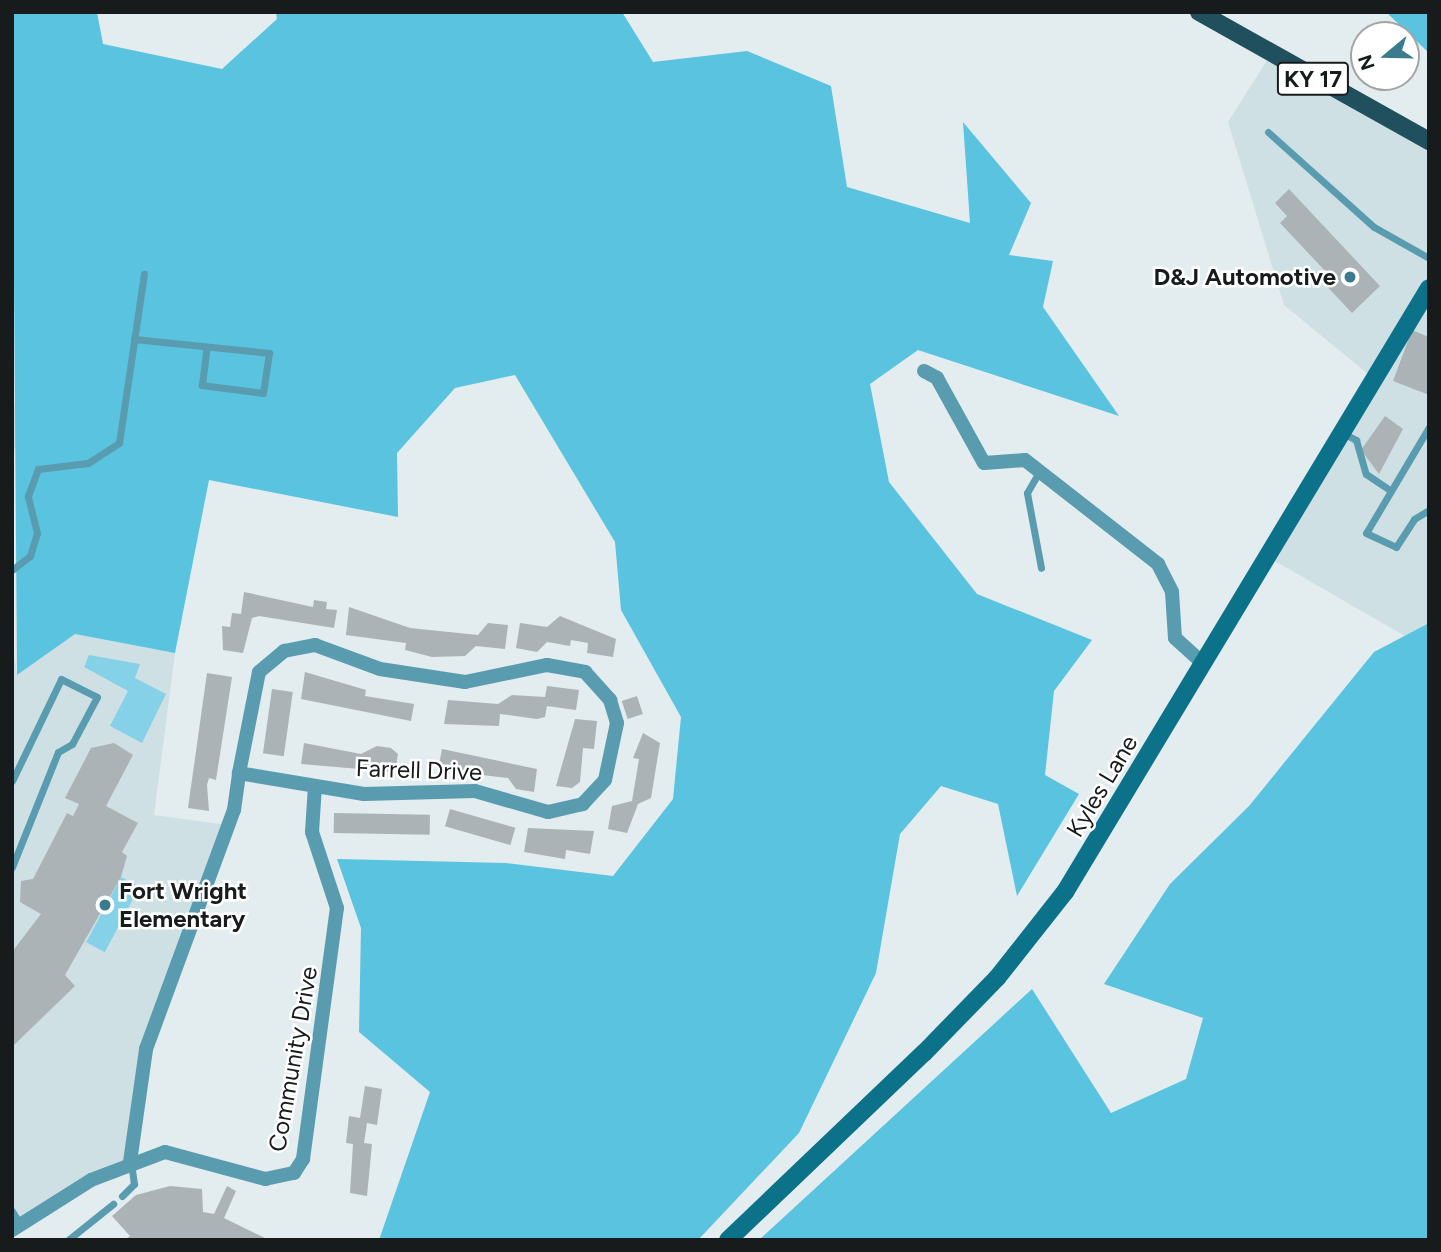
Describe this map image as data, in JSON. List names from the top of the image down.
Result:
{
  "streets": {
    "main road": ["KY 17", "Kyles Lane"],
    "street": ["Farrell Drive", "Community Drive"]
  },
  "crossings": [
    ["Farrell Drive", "Community Drive"]
  ],
  "places": ["D&J Automotive", "Fort Wright Elementary"],
  "north": "left"
}
